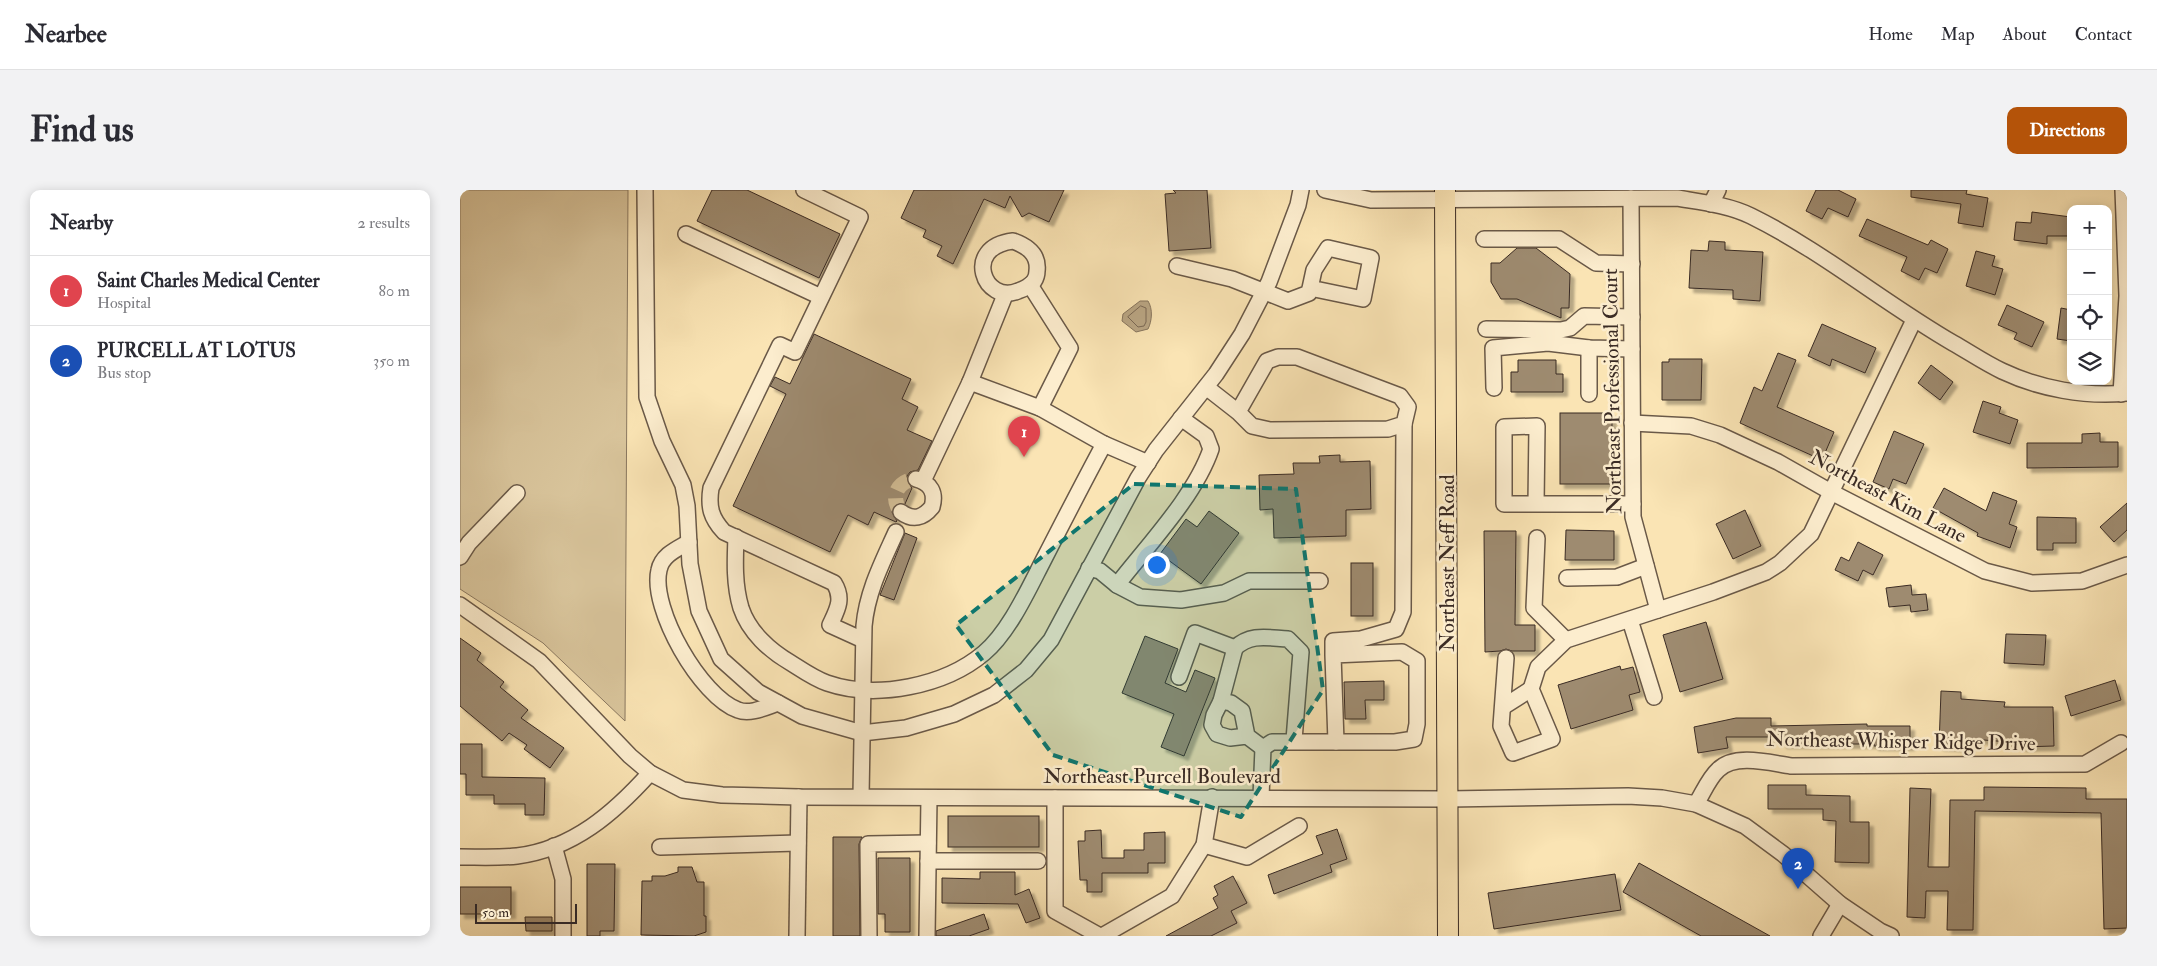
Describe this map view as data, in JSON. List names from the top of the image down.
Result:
{
  "streets": {
    "main road": ["Northeast Neff Road"],
    "street": [
      "Northeast Professional Court",
      "Northeast Kim Lane",
      "Northeast Whisper Ridge Drive",
      "Northeast Purcell Boulevard"
    ]
  },
  "crossings": [
    ["Northeast Professional Court", "Northeast Kim Lane"],
    ["Northeast Neff Road", "Northeast Purcell Boulevard"],
    ["Northeast Whisper Ridge Drive", "Northeast Purcell Boulevard"]
  ],
  "scale_bar": "50 m",
  "page": {
    "header": "Nearbee",
    "nav": [
      "Home",
      "Map",
      "About",
      "Contact"
    ],
    "buttons": "Directions",
    "title": "Find us",
    "heading": ["Nearby", "2 results"],
    "map_buttons": ["+", "−"],
    "list": [
      {
        "mark": "1",
        "name": "Saint Charles Medical Center",
        "note": "Hospital",
        "value": "80 m"
      },
      {
        "mark": "2",
        "name": "PURCELL AT LOTUS",
        "note": "Bus stop",
        "value": "350 m"
      }
    ],
    "pins": ["1", "2"],
    "scale": "50 m"
  }
}
